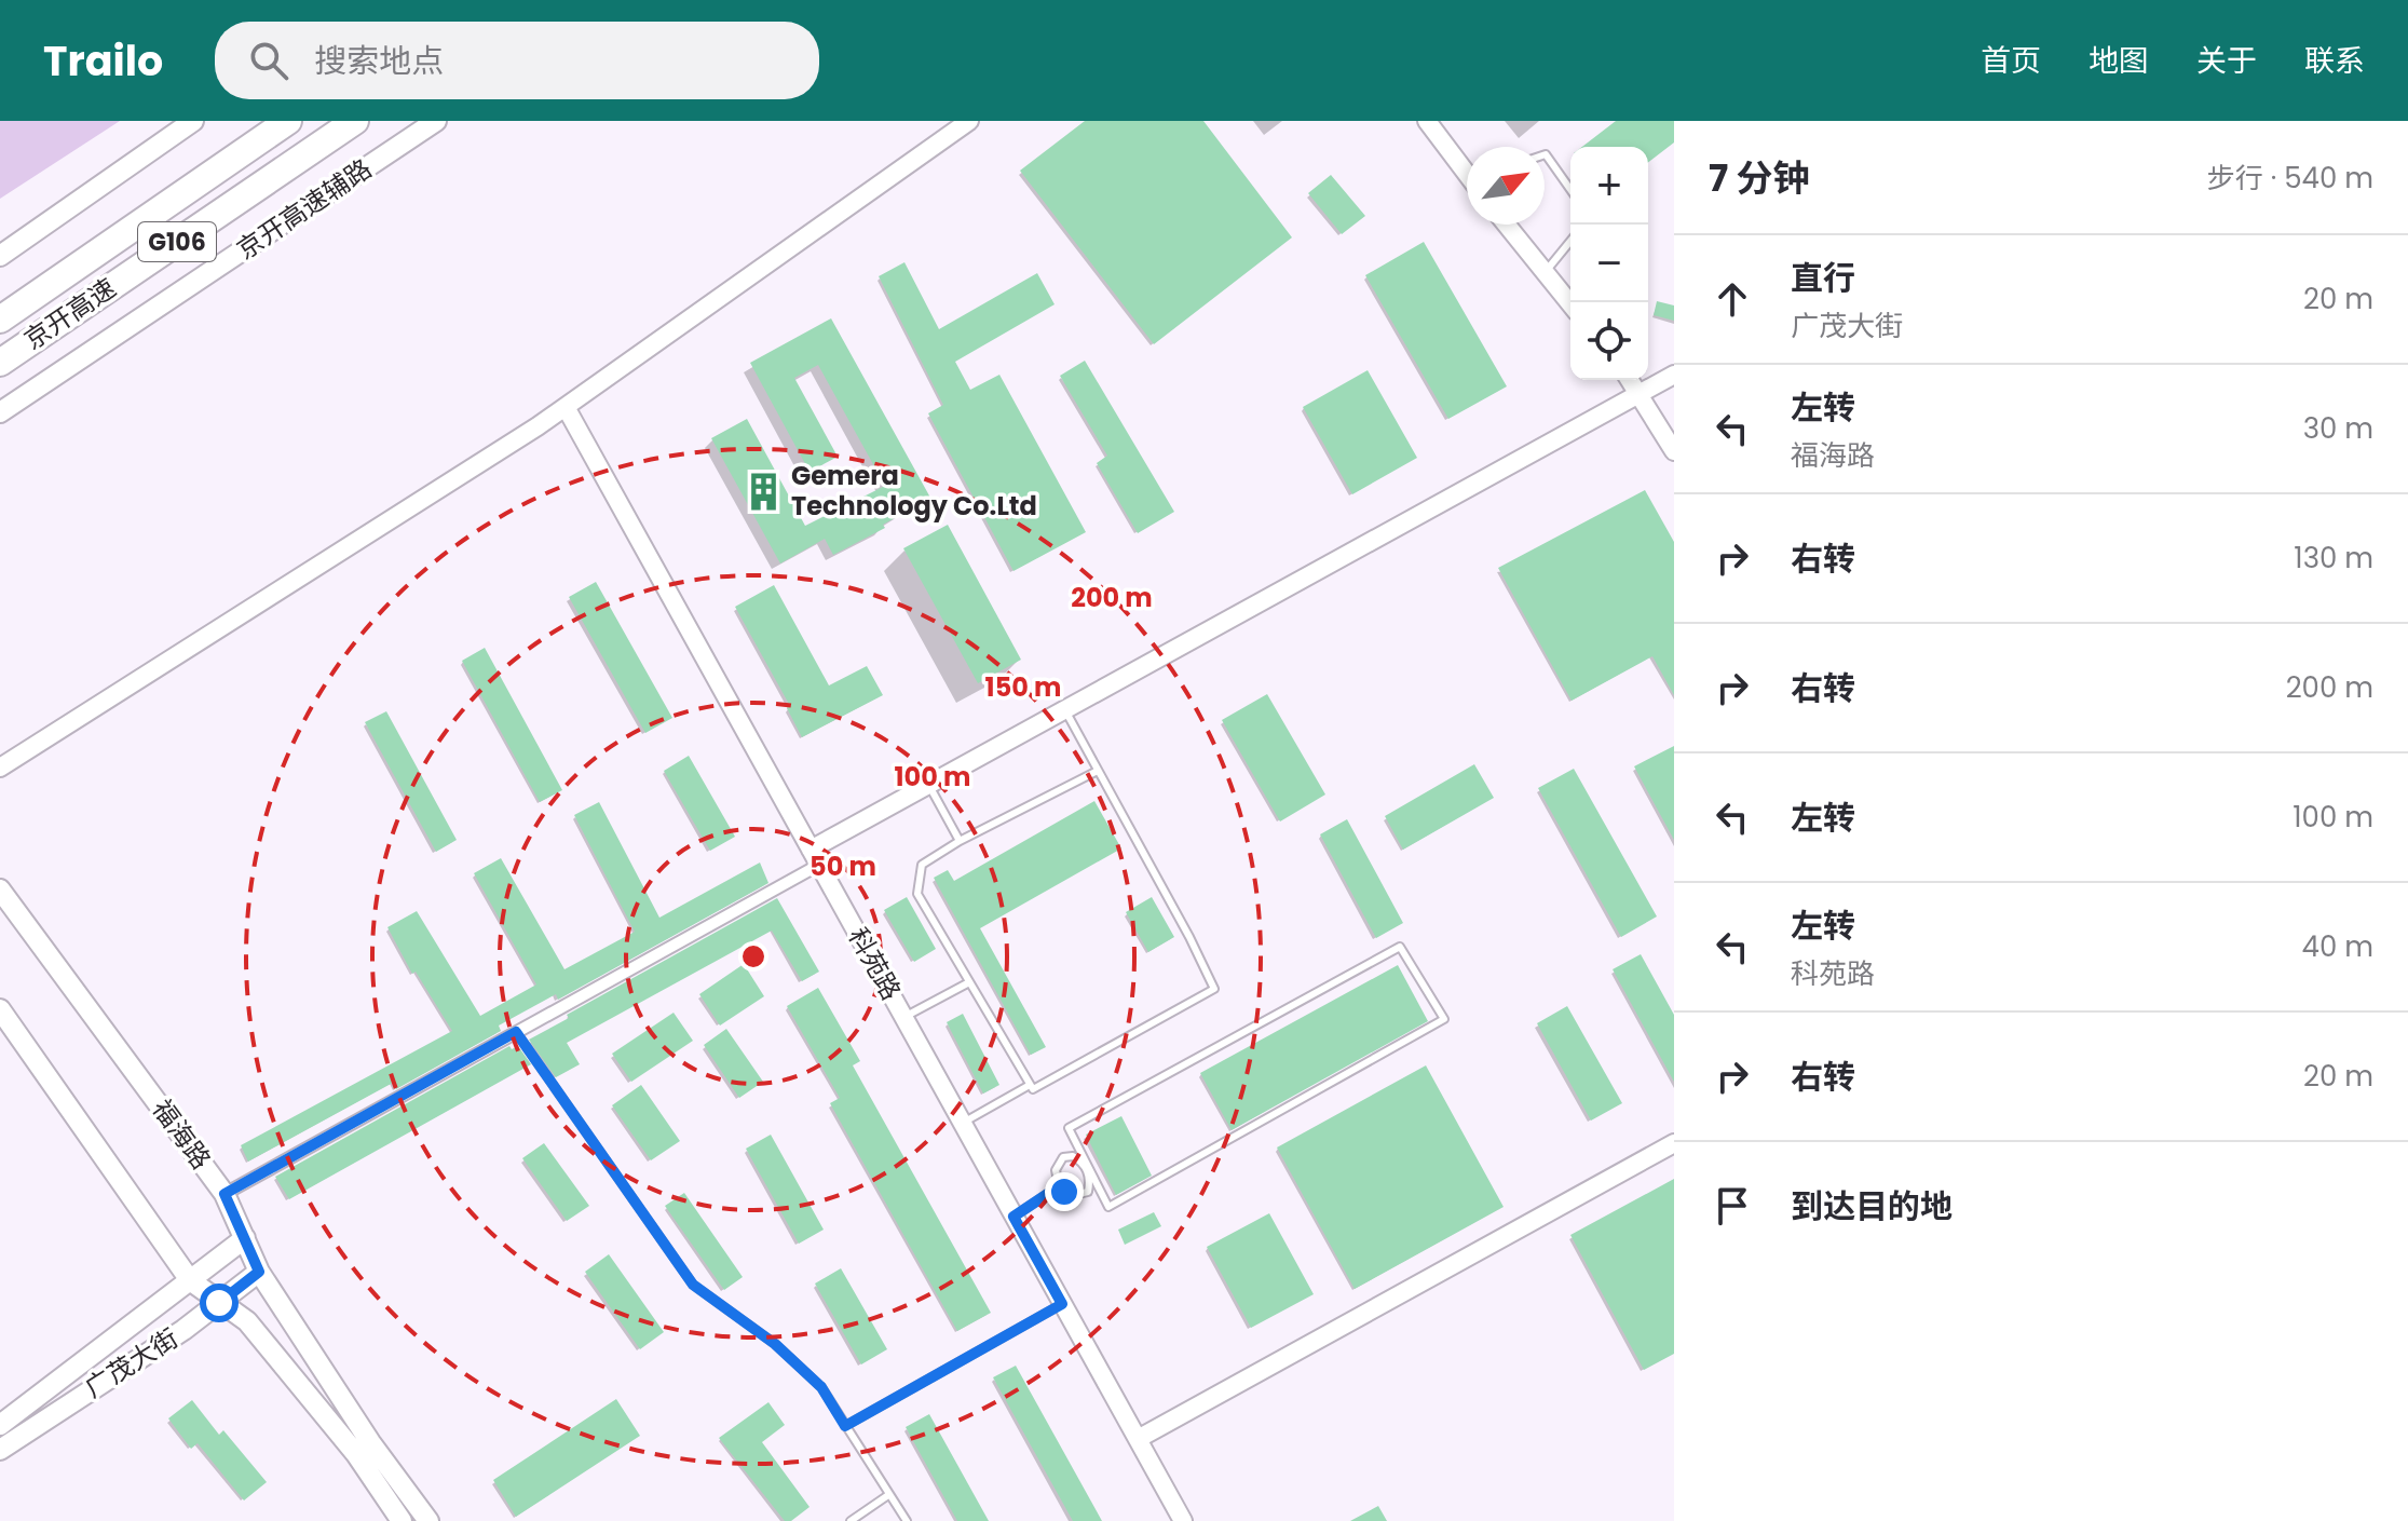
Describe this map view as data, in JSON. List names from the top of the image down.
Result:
{
  "streets": {
    "highway": ["G106", "京开高速"],
    "main road": ["京开高速辅路", "福海路", "广茂大街"],
    "street": ["科苑路"]
  },
  "crossings": [
    ["福海路", "广茂大街"]
  ],
  "places": {
    "building": ["Gemera Technology Co.Ltd"]
  },
  "north": "top right",
  "page": {
    "header": "Trailo",
    "search": "搜索地点",
    "nav": [
      "首页",
      "地图",
      "关于",
      "联系"
    ],
    "heading": ["7 分钟", "步行 · 540 m"],
    "map_buttons": ["+", "−"],
    "list": [
      ["直行", "广茂大街", "20 m"],
      ["左转", "福海路", "30 m"],
      ["右转", "130 m"],
      ["右转", "200 m"],
      ["左转", "100 m"],
      ["左转", "科苑路", "40 m"],
      ["右转", "20 m"],
      "到达目的地"
    ]
  },
  "rings": [
    "200 m",
    "150 m",
    "100 m",
    "50 m"
  ]
}
